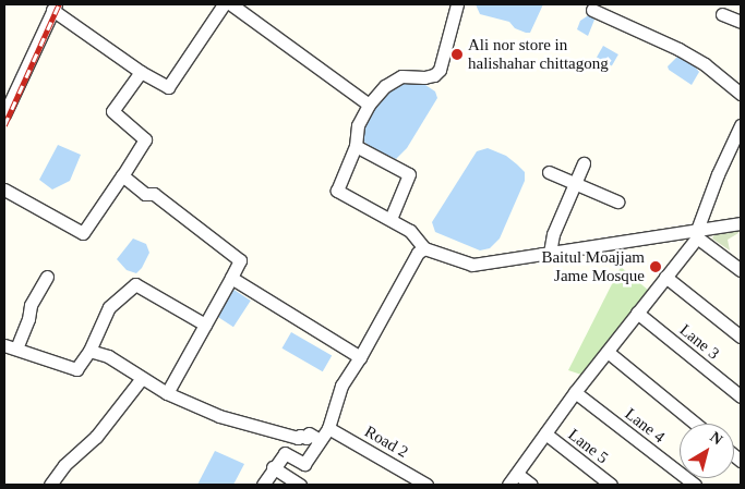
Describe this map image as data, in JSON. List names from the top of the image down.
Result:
{
  "streets": {
    "street": [
      "Lane 3",
      "Lane 4",
      "Road 2",
      "Lane 5"
    ]
  },
  "places": ["Ali nor store in halishahar chittagong", "Baitul Moajjam Jame Mosque"],
  "north": "top right"
}
